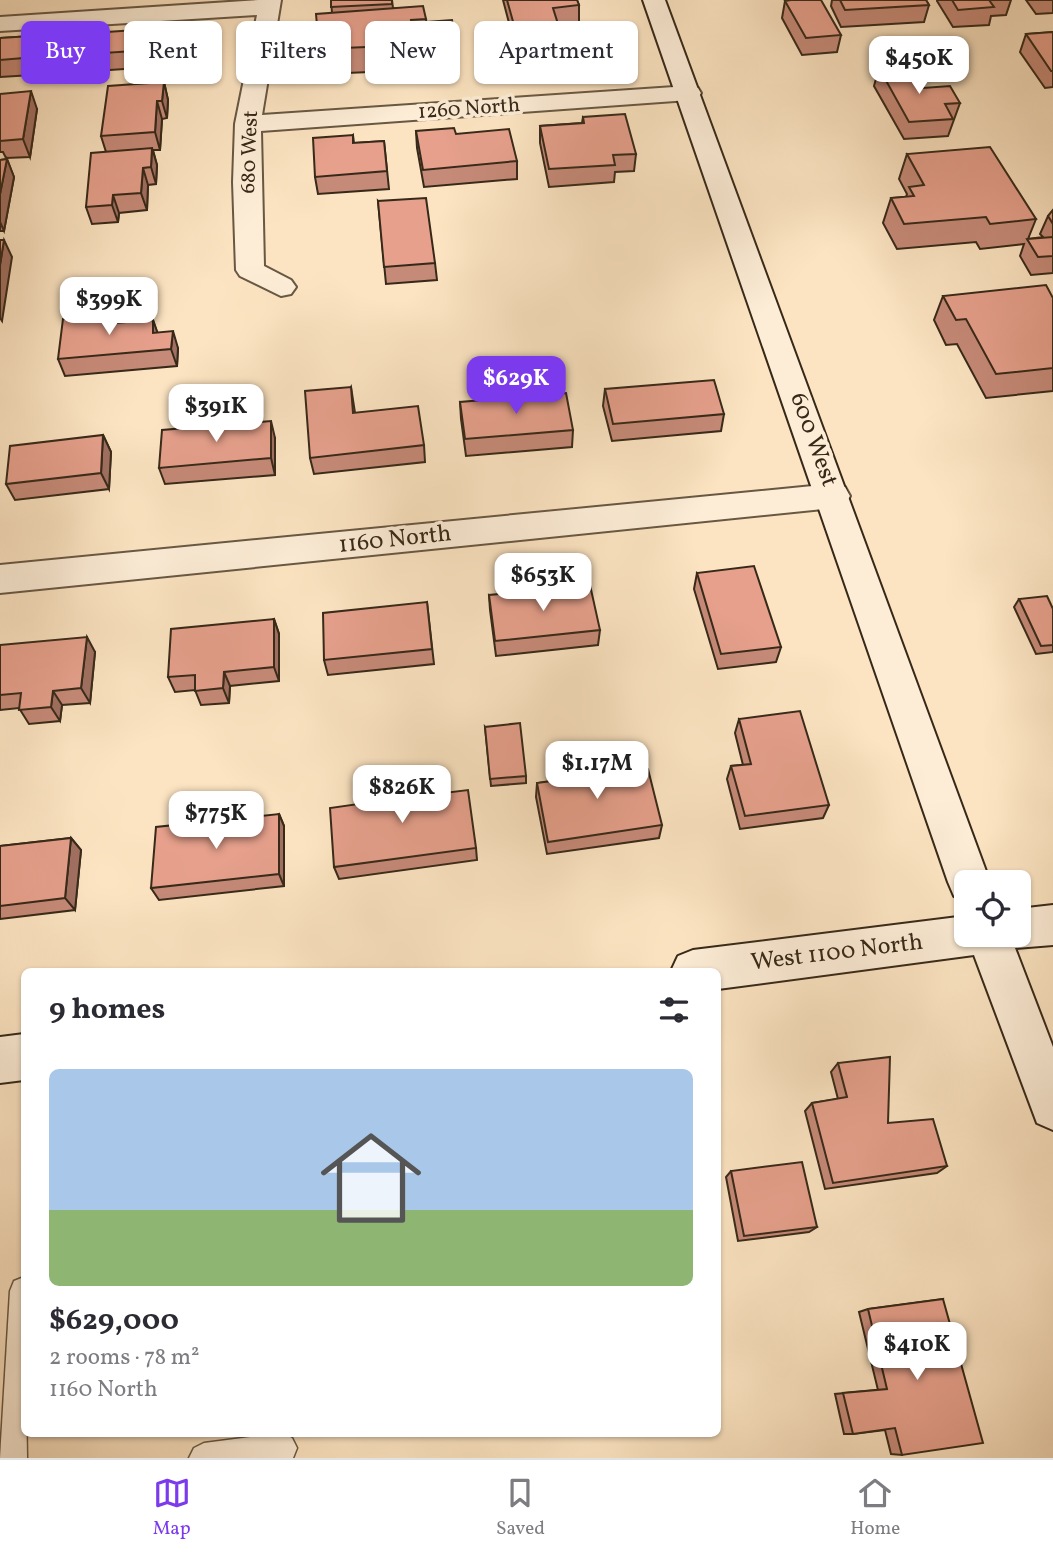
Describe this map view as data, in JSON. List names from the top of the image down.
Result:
{
  "streets": {
    "street": [
      "1260 North",
      "680 West",
      "600 West",
      "1160 North",
      "West 1100 North"
    ]
  },
  "crossings": [
    ["1260 North", "680 West"],
    ["1260 North", "600 West"],
    ["600 West", "1160 North"]
  ],
  "page": {
    "chip": [
      "Buy",
      "Rent",
      "Filters",
      "New",
      "Apartment"
    ],
    "price": [
      "$450K",
      "$399K",
      "$629K",
      "$391K",
      "$653K",
      "$1.17M",
      "$826K",
      "$775K",
      "$410K"
    ],
    "heading": "9 homes",
    "list": [
      {
        "name": "$629,000",
        "note": "2 rooms · 78 m² · 1160 North"
      }
    ],
    "tabs": ["Map", "Saved", "Home"]
  }
}
